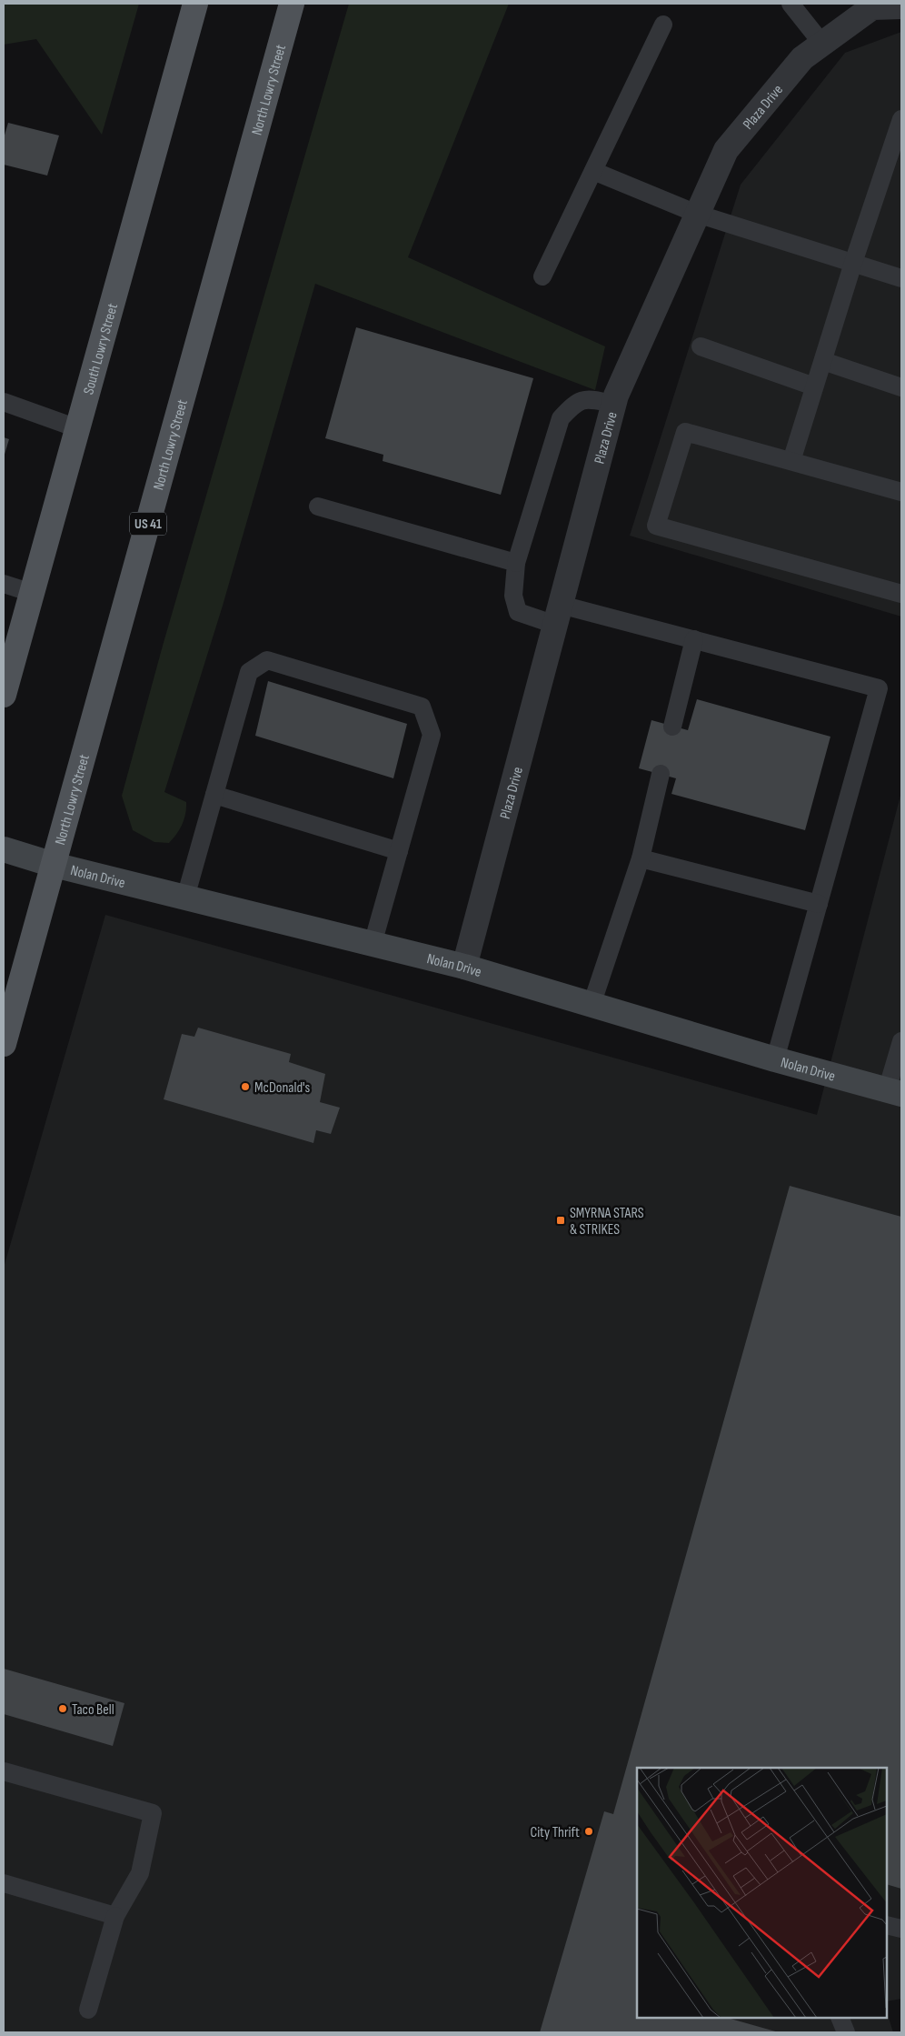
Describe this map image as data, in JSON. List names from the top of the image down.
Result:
{
  "streets": {
    "main road": ["North Lowry Street", "South Lowry Street", "US 41"],
    "street": ["Plaza Drive", "Nolan Drive"]
  },
  "crossings": [
    ["North Lowry Street", "Nolan Drive"],
    ["Plaza Drive", "Nolan Drive"]
  ],
  "places": {
    "other": ["McDonald's", "Taco Bell", "City Thrift"],
    "transit": ["SMYRNA STARS & STRIKES"]
  }
}
